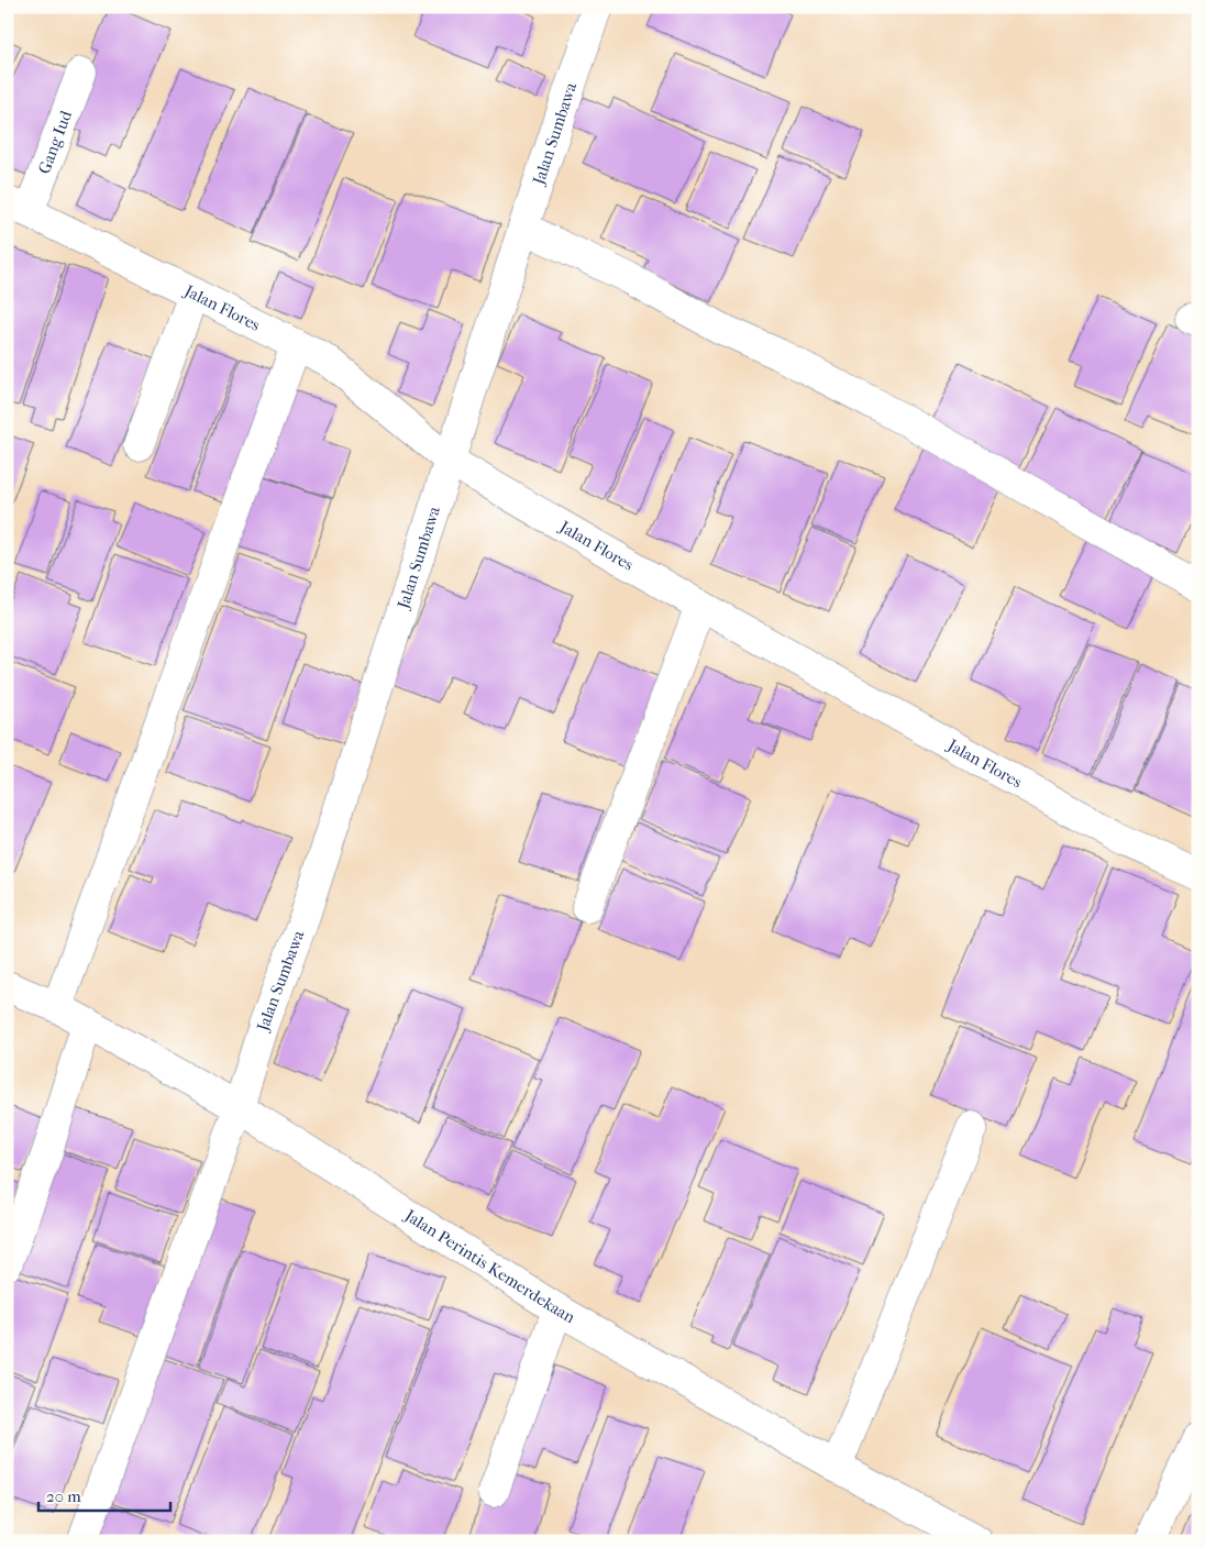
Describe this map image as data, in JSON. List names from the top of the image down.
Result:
{
  "streets": {
    "street": [
      "Jalan Sumbawa",
      "Gang Iud",
      "Jalan Flores",
      "Jalan Perintis Kemerdekaan"
    ]
  },
  "crossings": [
    ["Jalan Sumbawa", "Jalan Flores"],
    ["Jalan Sumbawa", "Jalan Perintis Kemerdekaan"],
    ["Gang Iud", "Jalan Flores"]
  ],
  "scale_bar": "20 m"
}
